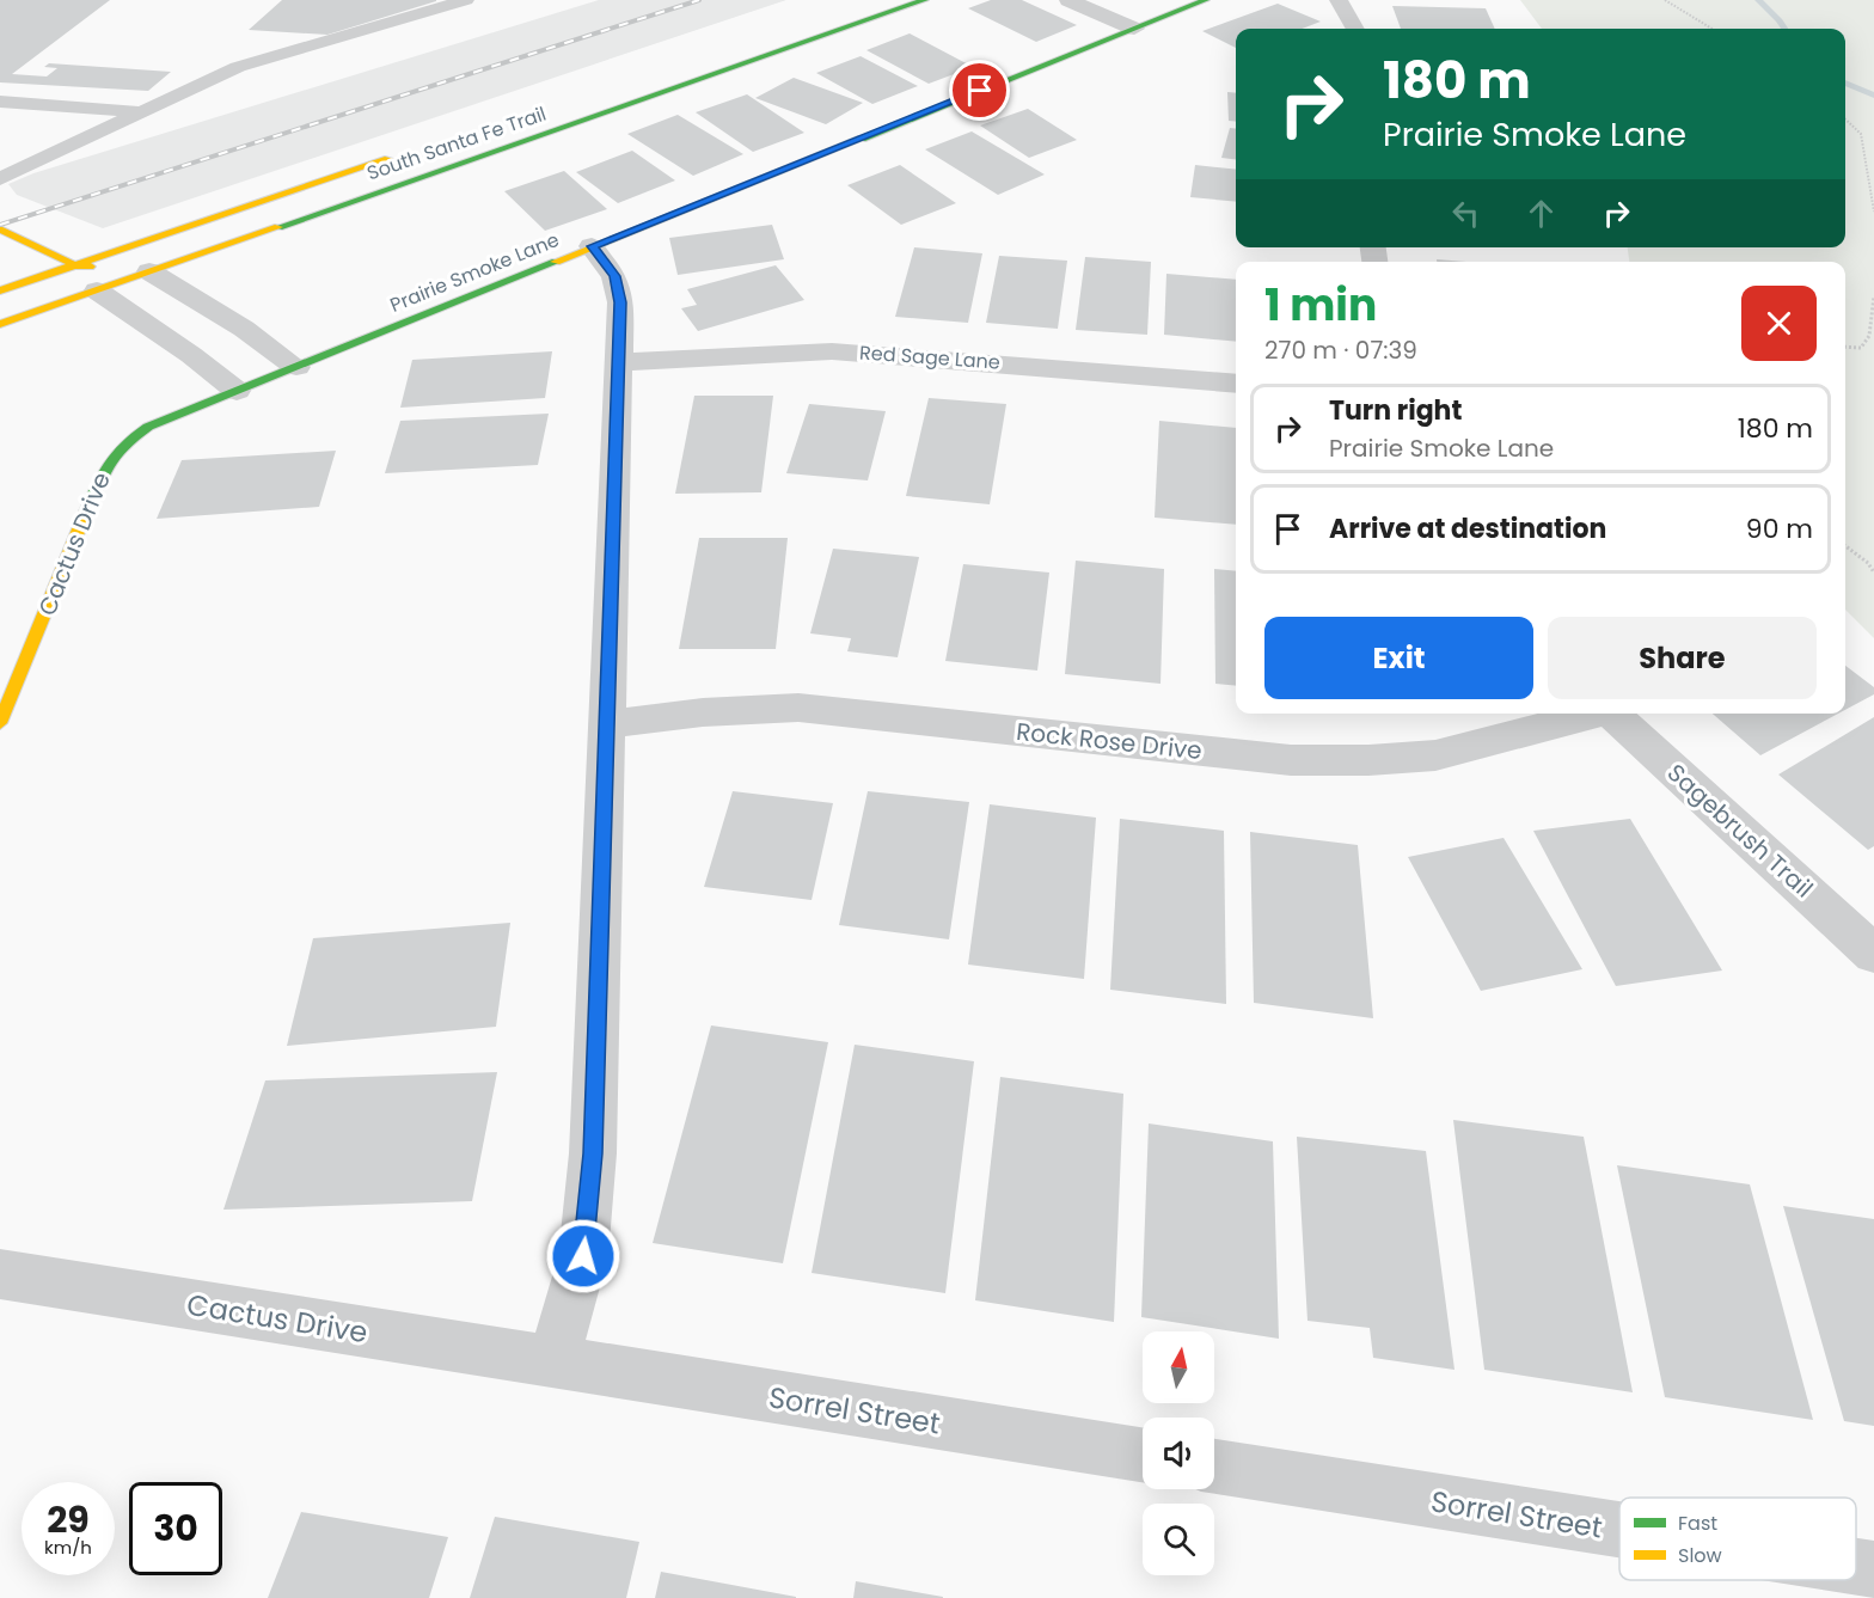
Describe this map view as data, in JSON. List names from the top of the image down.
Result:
{
  "streets": {
    "street": [
      "South Santa Fe Trail",
      "Prairie Smoke Lane",
      "Red Sage Lane",
      "Cactus Drive",
      "Rock Rose Drive",
      "Sagebrush Trail",
      "Sorrel Street"
    ]
  },
  "crossings": [
    ["Prairie Smoke Lane", "Cactus Drive"],
    ["Cactus Drive", "Sorrel Street"]
  ],
  "legend": ["Fast", "Slow"],
  "north": "top",
  "page": {
    "turn": ["180 m", "Prairie Smoke Lane"],
    "heading": ["1 min", "270 m · 07:39"],
    "list": [
      {
        "name": "Turn right",
        "note": "Prairie Smoke Lane",
        "value": "180 m"
      },
      {
        "name": "Arrive at destination",
        "value": "90 m"
      }
    ],
    "buttons": ["Exit", "Share"],
    "speed": "29 km/h",
    "limit": "30"
  }
}
